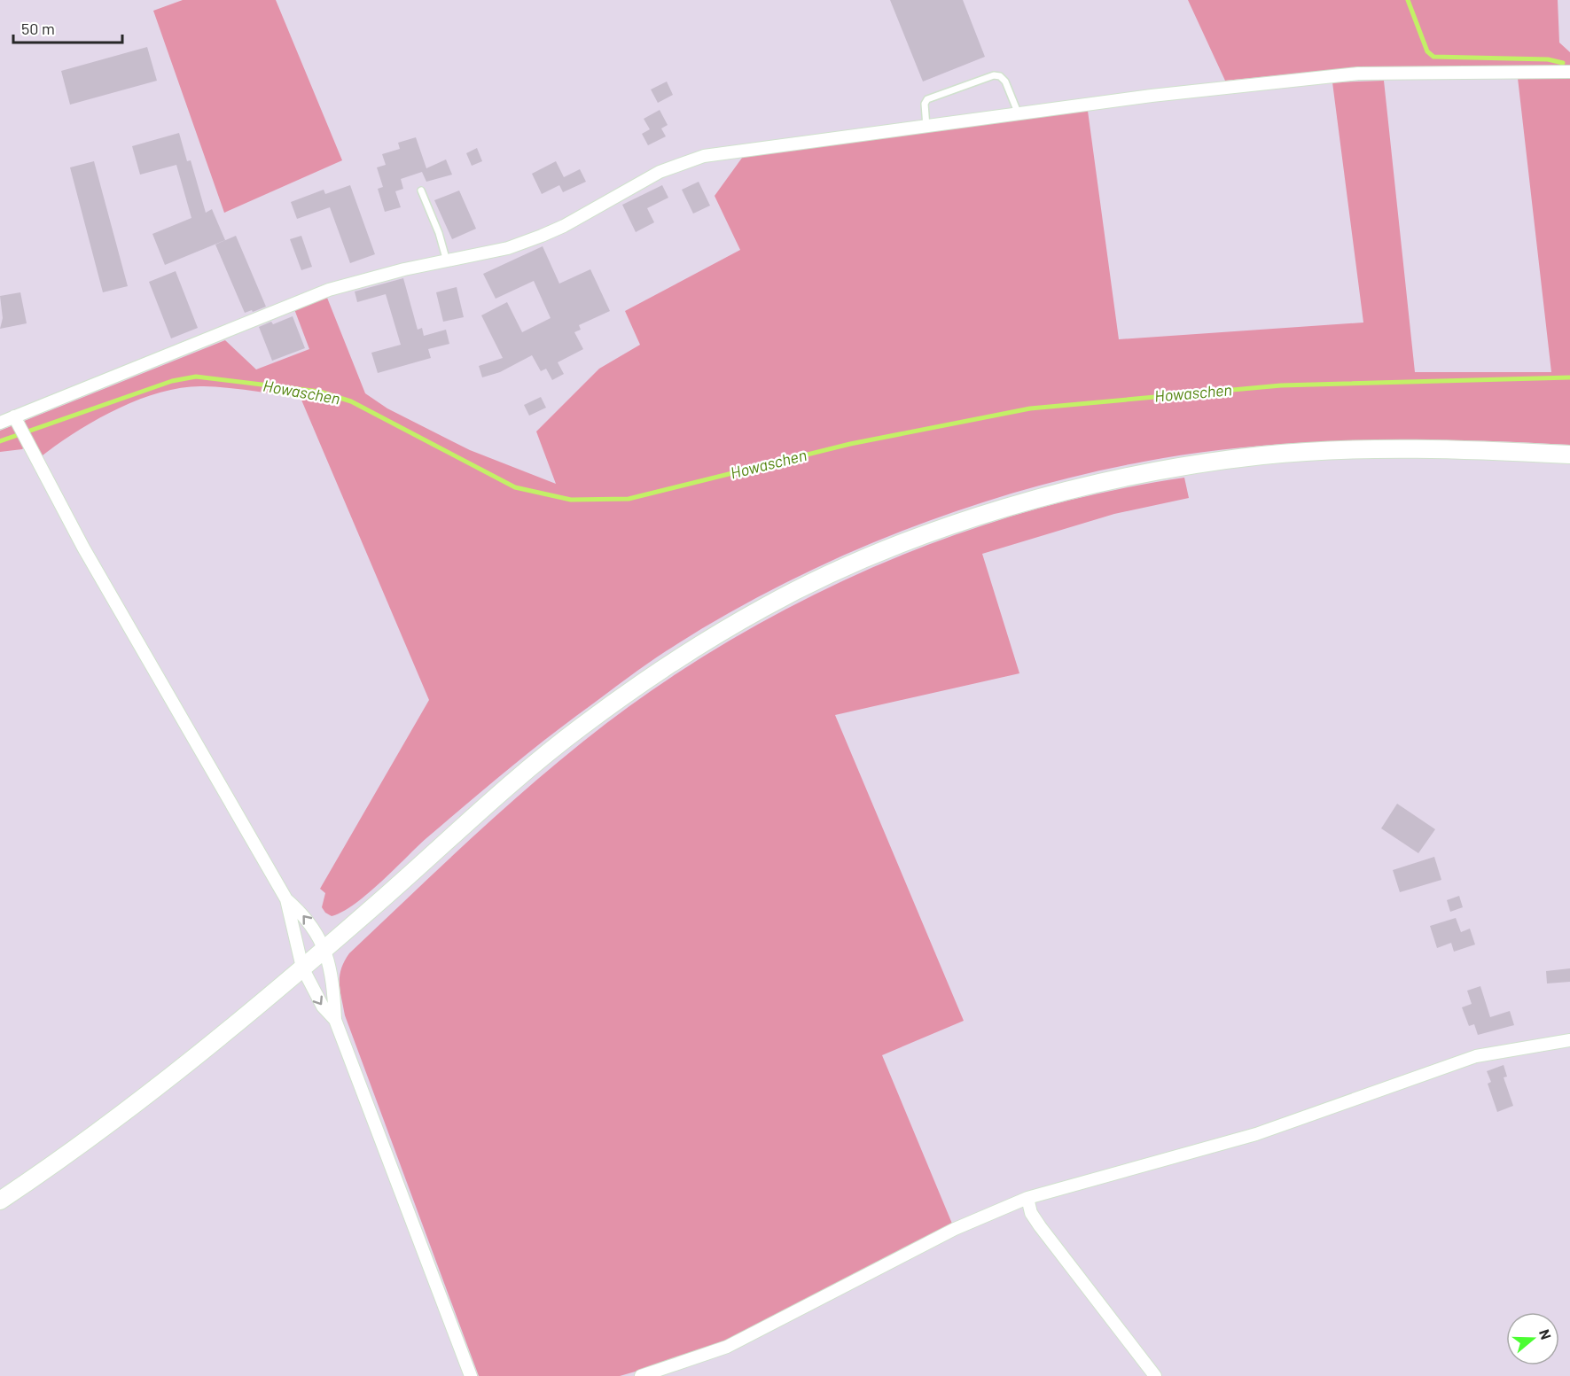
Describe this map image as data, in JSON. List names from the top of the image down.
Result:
{
  "water": ["Howaschen"],
  "scale_bar": "50 m",
  "north": "right"
}
